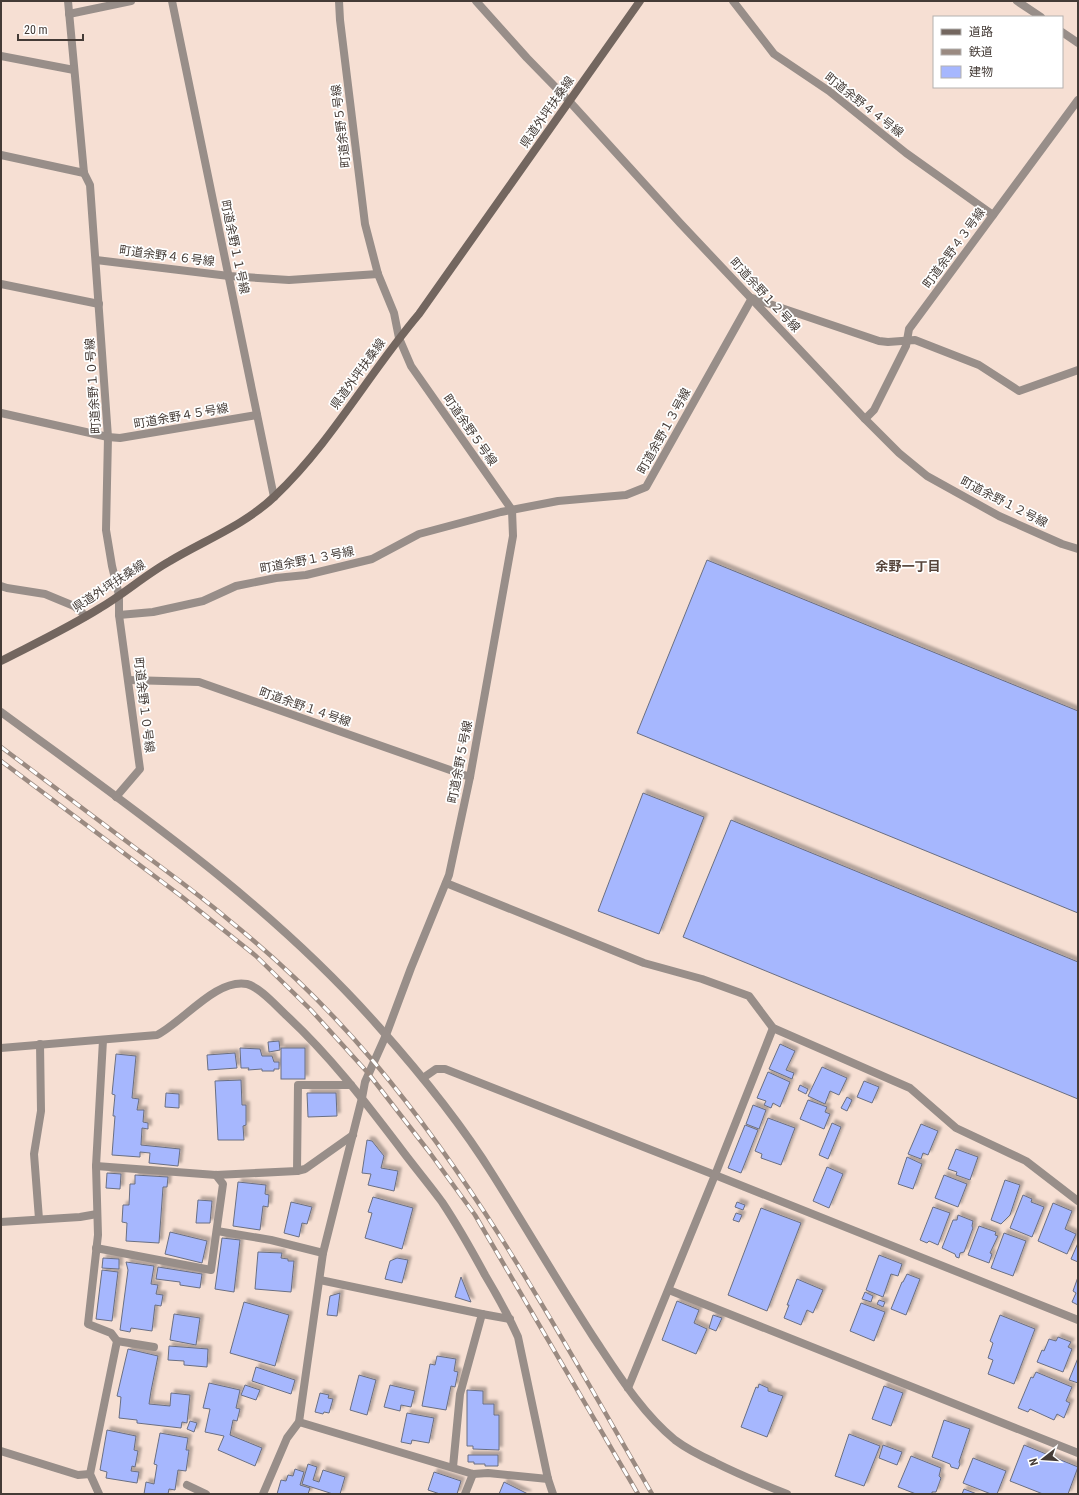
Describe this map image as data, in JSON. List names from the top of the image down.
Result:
{
  "streets": {
    "main road": ["県道外坪扶桑線"],
    "street": [
      "町道余野４４号線",
      "町道余野５号線",
      "町道余野１１号線",
      "町道余野４３号線",
      "町道余野４６号線",
      "町道余野１２号線",
      "町道余野１０号線",
      "町道余野４５号線",
      "町道余野１３号線",
      "町道余野１４号線"
    ]
  },
  "crossings": [
    ["町道余野４４号線", "町道余野４３号線"],
    ["県道外坪扶桑線", "町道余野５号線"],
    ["県道外坪扶桑線", "町道余野１１号線"],
    ["県道外坪扶桑線", "町道余野１２号線"],
    ["県道外坪扶桑線", "町道余野１０号線"],
    ["町道余野５号線", "町道余野４６号線"],
    ["町道余野５号線", "町道余野１３号線"],
    ["町道余野５号線", "町道余野１４号線"],
    ["町道余野１１号線", "町道余野４６号線"],
    ["町道余野１１号線", "町道余野４５号線"],
    ["町道余野４３号線", "町道余野１２号線"],
    ["町道余野４６号線", "町道余野１０号線"],
    ["町道余野１２号線", "町道余野１３号線"],
    ["町道余野１０号線", "町道余野４５号線"],
    ["町道余野１０号線", "町道余野１３号線"],
    ["町道余野１０号線", "町道余野１４号線"]
  ],
  "districts": ["余野一丁目"],
  "legend": ["道路", "鉄道", "建物"],
  "scale_bar": "20 m",
  "north": "left"
}
